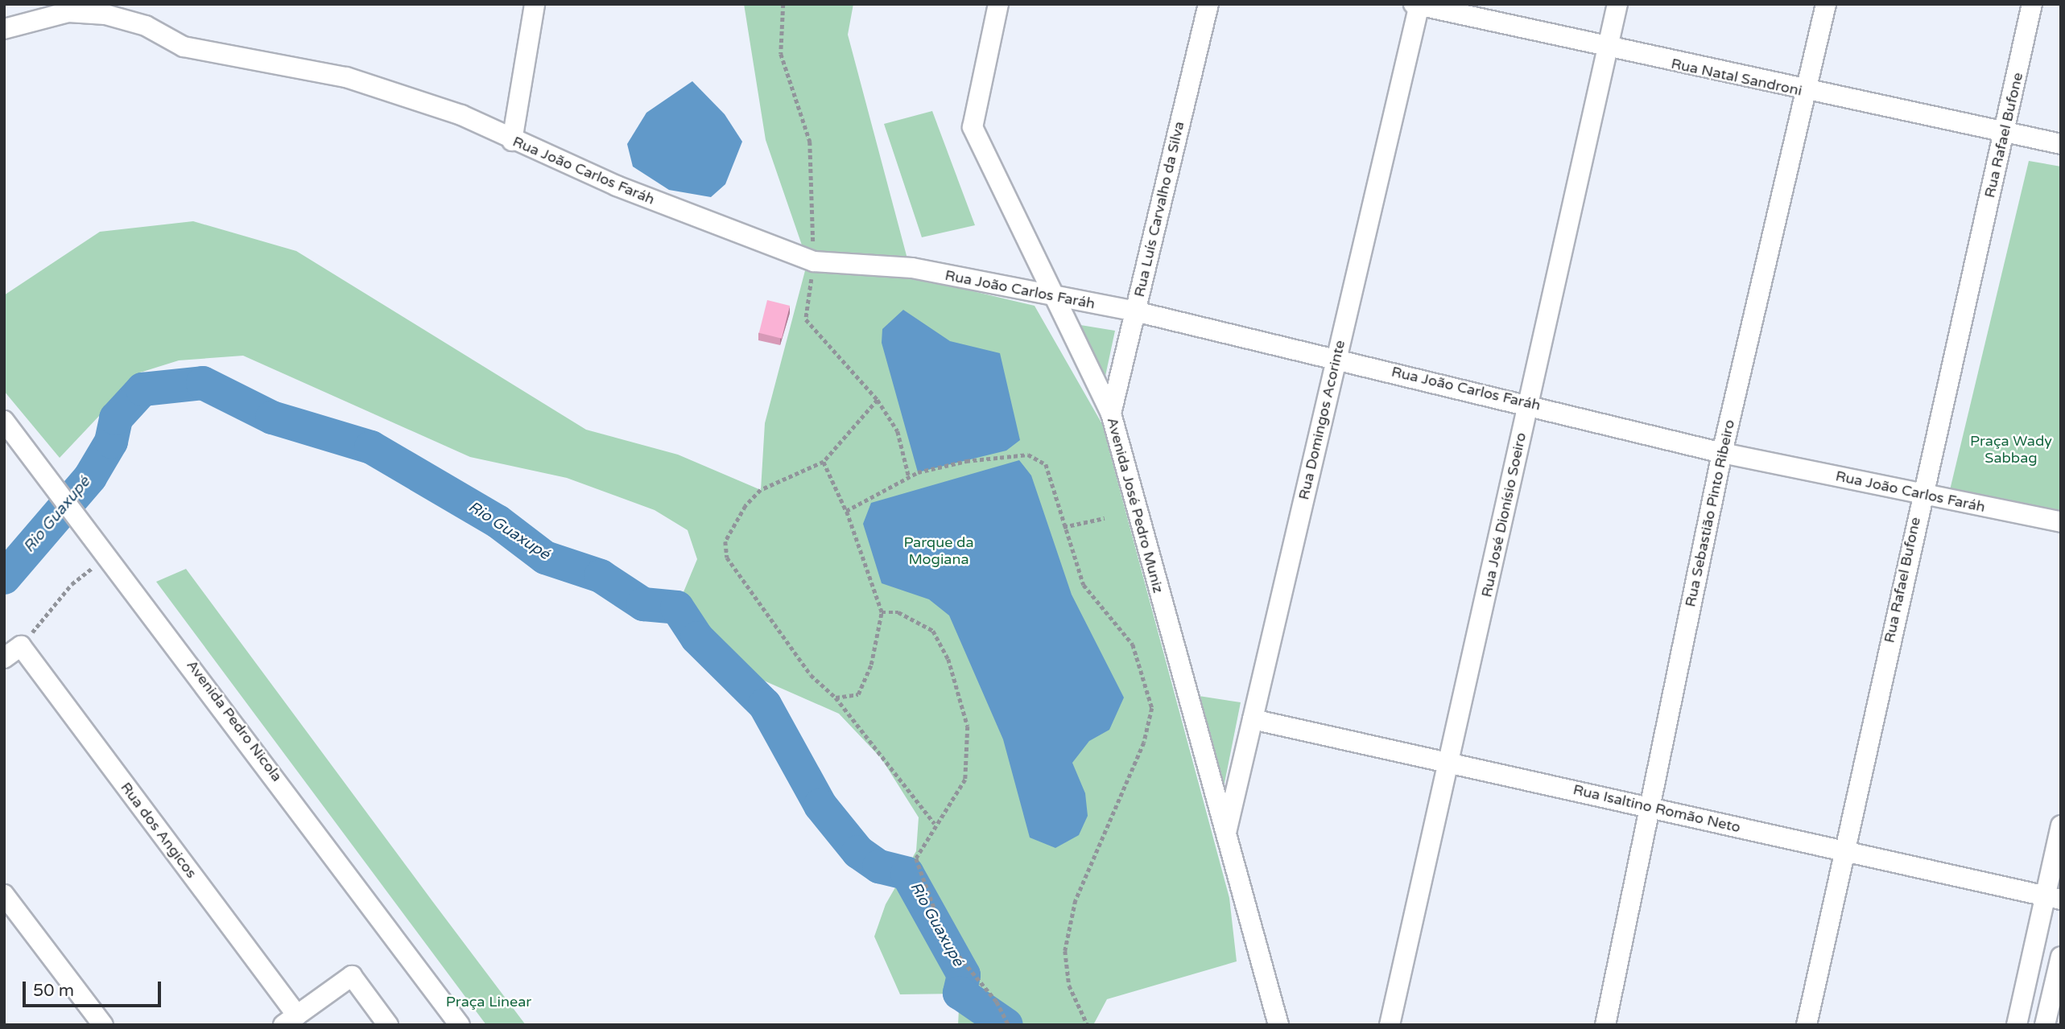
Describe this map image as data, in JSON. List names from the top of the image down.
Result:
{
  "streets": {
    "street": [
      "Rua Natal Sandroni",
      "Rua Rafael Bufone",
      "Rua João Carlos Faráh",
      "Rua Luís Carvalho da Silva",
      "Rua Domingos Acorinte",
      "Avenida José Pedro Muniz",
      "Rua Sebastião Pinto Ribeiro",
      "Rua José Dionísio Soeiro",
      "Avenida Pedro Nicola",
      "Rua Isaltino Romão Neto",
      "Rua dos Angicos"
    ]
  },
  "crossings": [
    ["Rua Natal Sandroni", "Rua Rafael Bufone"],
    ["Rua Natal Sandroni", "Rua Domingos Acorinte"],
    ["Rua Natal Sandroni", "Rua Sebastião Pinto Ribeiro"],
    ["Rua Natal Sandroni", "Rua José Dionísio Soeiro"],
    ["Rua Rafael Bufone", "Rua João Carlos Faráh"],
    ["Rua Rafael Bufone", "Rua Isaltino Romão Neto"],
    ["Rua João Carlos Faráh", "Rua Luís Carvalho da Silva"],
    ["Rua João Carlos Faráh", "Rua Domingos Acorinte"],
    ["Rua João Carlos Faráh", "Avenida José Pedro Muniz"],
    ["Rua João Carlos Faráh", "Rua Sebastião Pinto Ribeiro"],
    ["Rua João Carlos Faráh", "Rua José Dionísio Soeiro"],
    ["Rua Luís Carvalho da Silva", "Avenida José Pedro Muniz"],
    ["Rua Domingos Acorinte", "Avenida José Pedro Muniz"],
    ["Rua Domingos Acorinte", "Rua Isaltino Romão Neto"],
    ["Rua Sebastião Pinto Ribeiro", "Rua Isaltino Romão Neto"],
    ["Rua José Dionísio Soeiro", "Rua Isaltino Romão Neto"]
  ],
  "water": ["Rio Guaxupé"],
  "parks": ["Praça Wady Sabbag", "Parque da Mogiana", "Praça Linear"],
  "scale_bar": "50 m"
}
